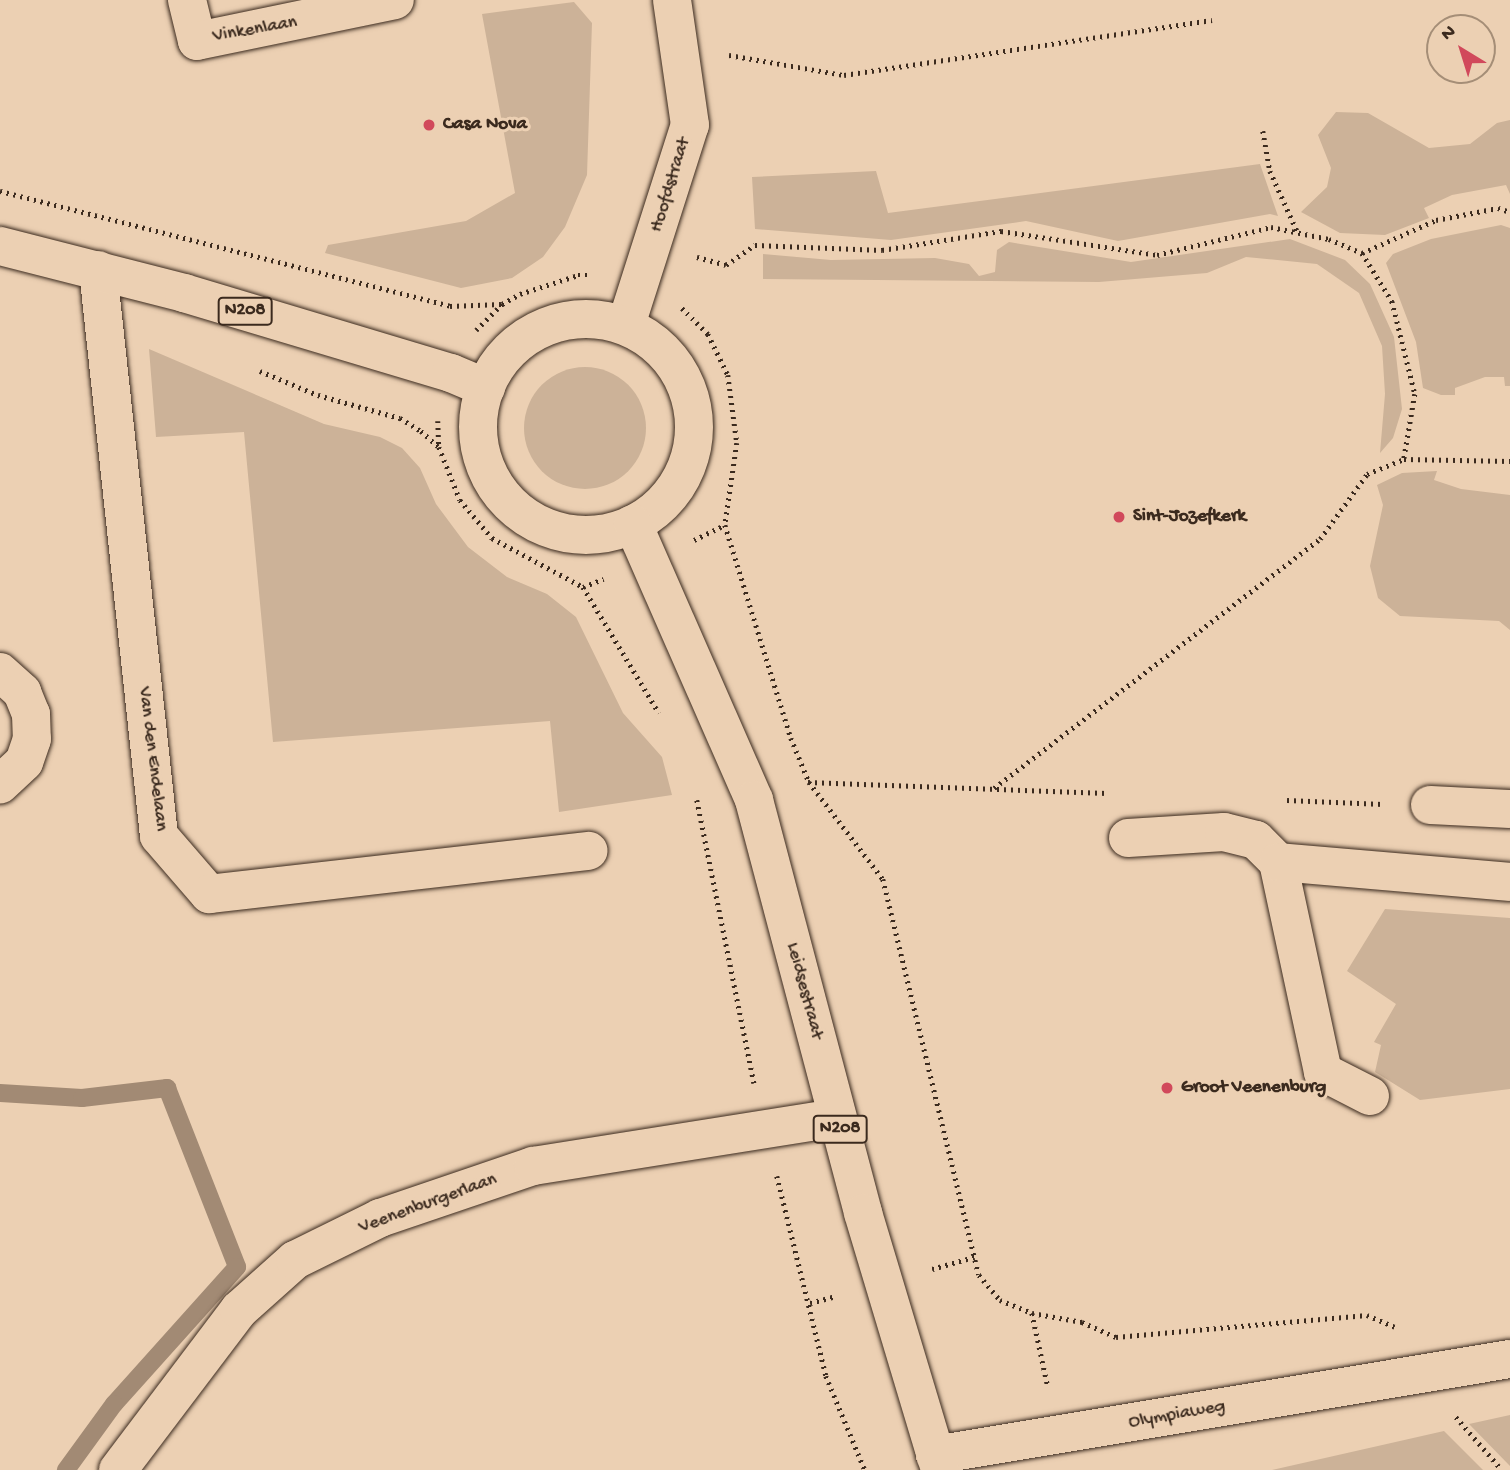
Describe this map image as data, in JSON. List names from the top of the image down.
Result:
{
  "streets": {
    "street": [
      "Vinkenlaan",
      "Hoofdstraat",
      "N208",
      "Van den Endelaan",
      "Leidsestraat",
      "Veenenburgerlaan",
      "Olympiaweg"
    ]
  },
  "crossings": [
    ["Hoofdstraat", "N208"],
    ["Hoofdstraat", "Leidsestraat"],
    ["N208", "Van den Endelaan"],
    ["N208", "Leidsestraat"],
    ["Leidsestraat", "Veenenburgerlaan"],
    ["Leidsestraat", "Olympiaweg"]
  ],
  "places": ["Casa Nova", "Sint-Jozefkerk", "Groot Veenenburg"],
  "north": "top left"
}
